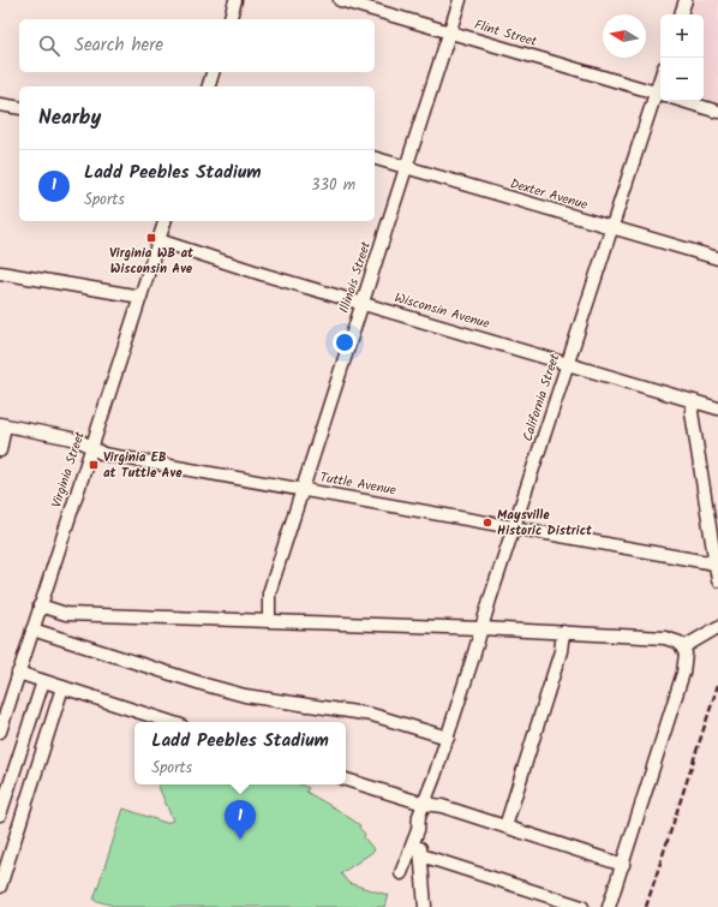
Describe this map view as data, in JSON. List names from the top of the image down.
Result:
{
  "streets": {
    "street": [
      "Flint Street",
      "Dexter Avenue",
      "Illinois Street",
      "Wisconsin Avenue",
      "California Street",
      "Virginia Street",
      "Tuttle Avenue"
    ]
  },
  "crossings": [
    ["Flint Street", "Illinois Street"],
    ["Flint Street", "California Street"],
    ["Dexter Avenue", "Illinois Street"],
    ["Dexter Avenue", "California Street"],
    ["Illinois Street", "Wisconsin Avenue"],
    ["Illinois Street", "Tuttle Avenue"],
    ["Wisconsin Avenue", "California Street"],
    ["Wisconsin Avenue", "Virginia Street"],
    ["California Street", "Tuttle Avenue"],
    ["Virginia Street", "Tuttle Avenue"]
  ],
  "places": {
    "transit": ["Virginia WB at Wisconsin Ave", "Virginia EB at Tuttle Ave"],
    "other": ["Maysville Historic District"]
  },
  "north": "left",
  "page": {
    "map_buttons": ["+", "−"],
    "search": "Search here",
    "heading": "Nearby",
    "list": [
      {
        "mark": "1",
        "name": "Ladd Peebles Stadium",
        "note": "Sports",
        "value": "330 m"
      }
    ],
    "popup": ["Ladd Peebles Stadium", "Sports"],
    "pins": "1"
  }
}
